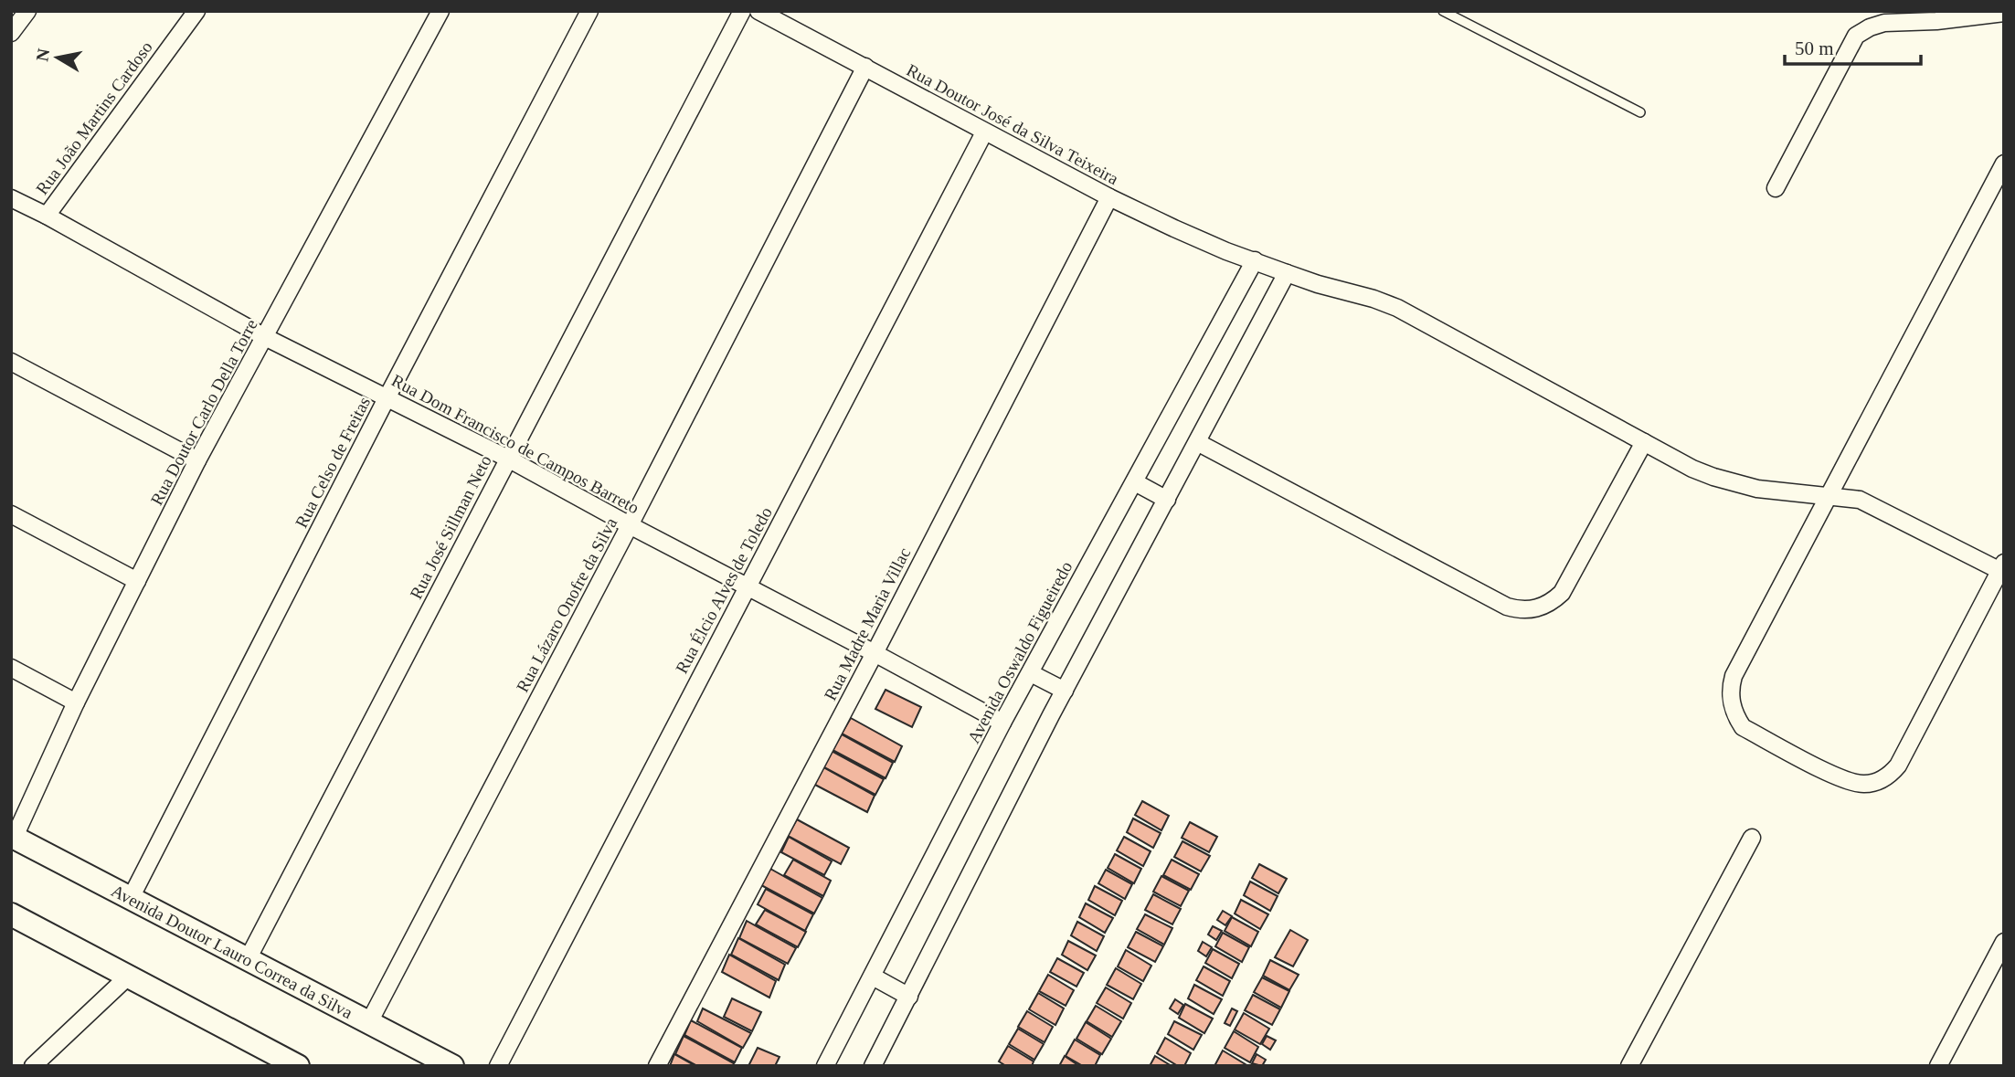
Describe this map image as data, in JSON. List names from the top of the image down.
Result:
{
  "streets": {
    "main road": ["Avenida Doutor Lauro Correa da Silva"],
    "street": [
      "Rua João Martins Cardoso",
      "Rua Doutor José da Silva Teixeira",
      "Rua Doutor Carlo Della Torre",
      "Rua Dom Francisco de Campos Barreto",
      "Rua Celso de Freitas",
      "Rua José Sillman Neto",
      "Rua Élcio Alves de Toledo",
      "Rua Lázaro Onofre da Silva",
      "Rua Madre Maria Villac",
      "Avenida Oswaldo Figueiredo"
    ]
  },
  "crossings": [
    ["Rua João Martins Cardoso", "Rua Dom Francisco de Campos Barreto"],
    ["Rua Doutor José da Silva Teixeira", "Rua Élcio Alves de Toledo"],
    ["Rua Doutor José da Silva Teixeira", "Rua Lázaro Onofre da Silva"],
    ["Rua Doutor José da Silva Teixeira", "Rua Madre Maria Villac"],
    ["Rua Doutor José da Silva Teixeira", "Avenida Oswaldo Figueiredo"],
    ["Rua Doutor Carlo Della Torre", "Rua Dom Francisco de Campos Barreto"],
    ["Rua Doutor Carlo Della Torre", "Avenida Doutor Lauro Correa da Silva"],
    ["Rua Dom Francisco de Campos Barreto", "Rua Celso de Freitas"],
    ["Rua Dom Francisco de Campos Barreto", "Rua José Sillman Neto"],
    ["Rua Dom Francisco de Campos Barreto", "Rua Élcio Alves de Toledo"],
    ["Rua Dom Francisco de Campos Barreto", "Rua Lázaro Onofre da Silva"],
    ["Rua Dom Francisco de Campos Barreto", "Rua Madre Maria Villac"],
    ["Rua Dom Francisco de Campos Barreto", "Avenida Oswaldo Figueiredo"],
    ["Rua Celso de Freitas", "Avenida Doutor Lauro Correa da Silva"],
    ["Rua José Sillman Neto", "Avenida Doutor Lauro Correa da Silva"],
    ["Rua Lázaro Onofre da Silva", "Avenida Doutor Lauro Correa da Silva"]
  ],
  "scale_bar": "50 m",
  "north": "left"
}
